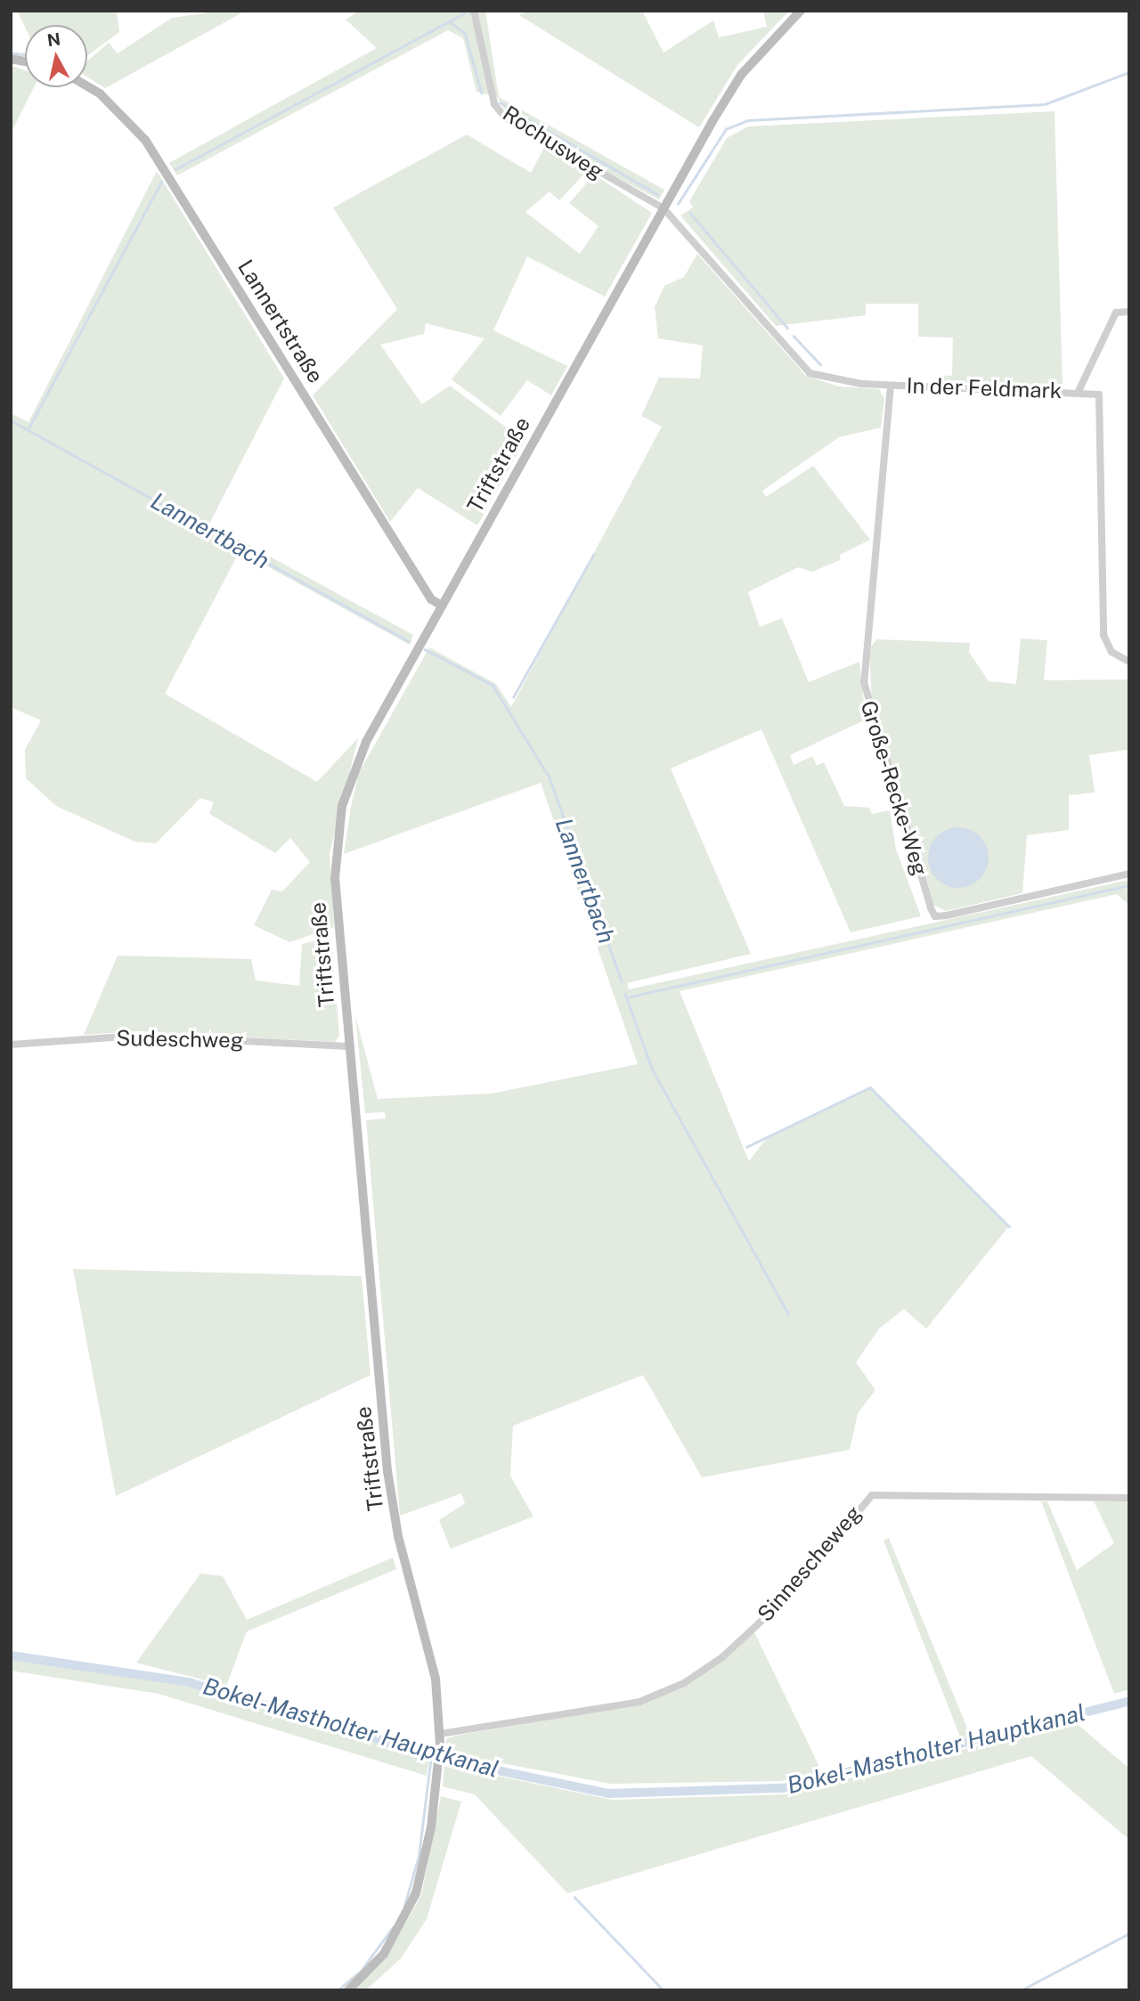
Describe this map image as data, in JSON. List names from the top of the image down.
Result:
{
  "streets": {
    "street": [
      "Rochusweg",
      "Lannertstraße",
      "In der Feldmark",
      "Triftstraße",
      "Große-Recke-Weg",
      "Sudeschweg",
      "Sinnescheweg"
    ]
  },
  "crossings": [
    ["Rochusweg", "In der Feldmark"],
    ["Rochusweg", "Triftstraße"],
    ["Lannertstraße", "Triftstraße"],
    ["In der Feldmark", "Triftstraße"],
    ["In der Feldmark", "Große-Recke-Weg"],
    ["Triftstraße", "Sudeschweg"],
    ["Triftstraße", "Sinnescheweg"]
  ],
  "water": ["Lannertbach", "Bokel-Mastholter Hauptkanal"],
  "north": "top"
}
